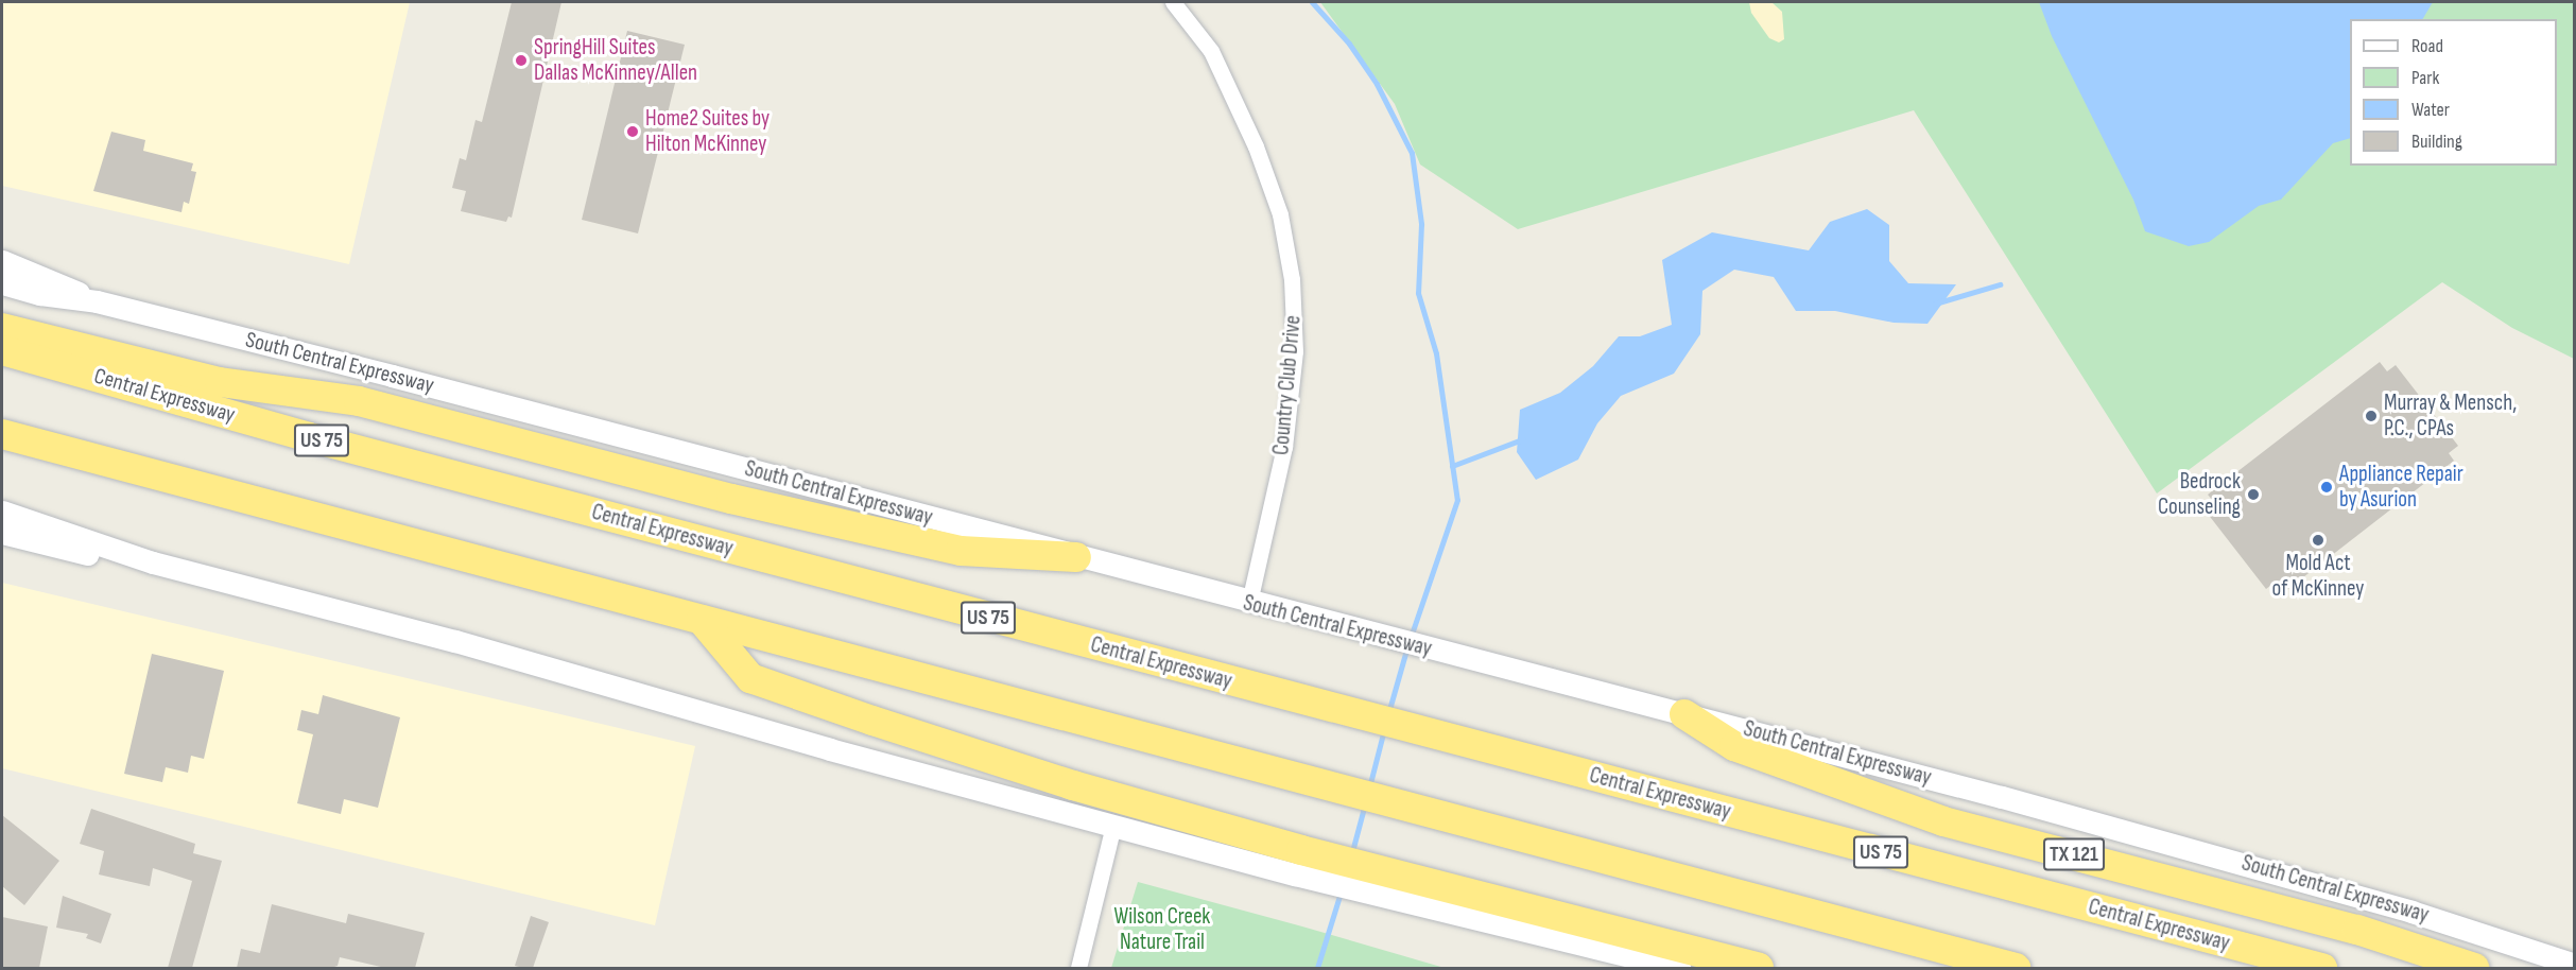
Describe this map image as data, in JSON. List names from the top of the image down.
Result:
{
  "streets": {
    "highway": ["Central Expressway", "US 75", "TX 121"],
    "main road": ["South Central Expressway"],
    "street": ["Country Club Drive"]
  },
  "crossings": [
    ["South Central Expressway", "Country Club Drive"],
    ["South Central Expressway", "TX 121"]
  ],
  "parks": ["Wilson Creek Nature Trail"],
  "places": [
    "SpringHill Suites Dallas McKinney/Allen",
    "Home2 Suites by Hilton McKinney",
    "Murray & Mensch, P.C., CPAs",
    "Appliance Repair by Asurion",
    "Bedrock Counseling",
    "Mold Act of McKinney"
  ],
  "legend": [
    "Road",
    "Park",
    "Water",
    "Building"
  ]
}
